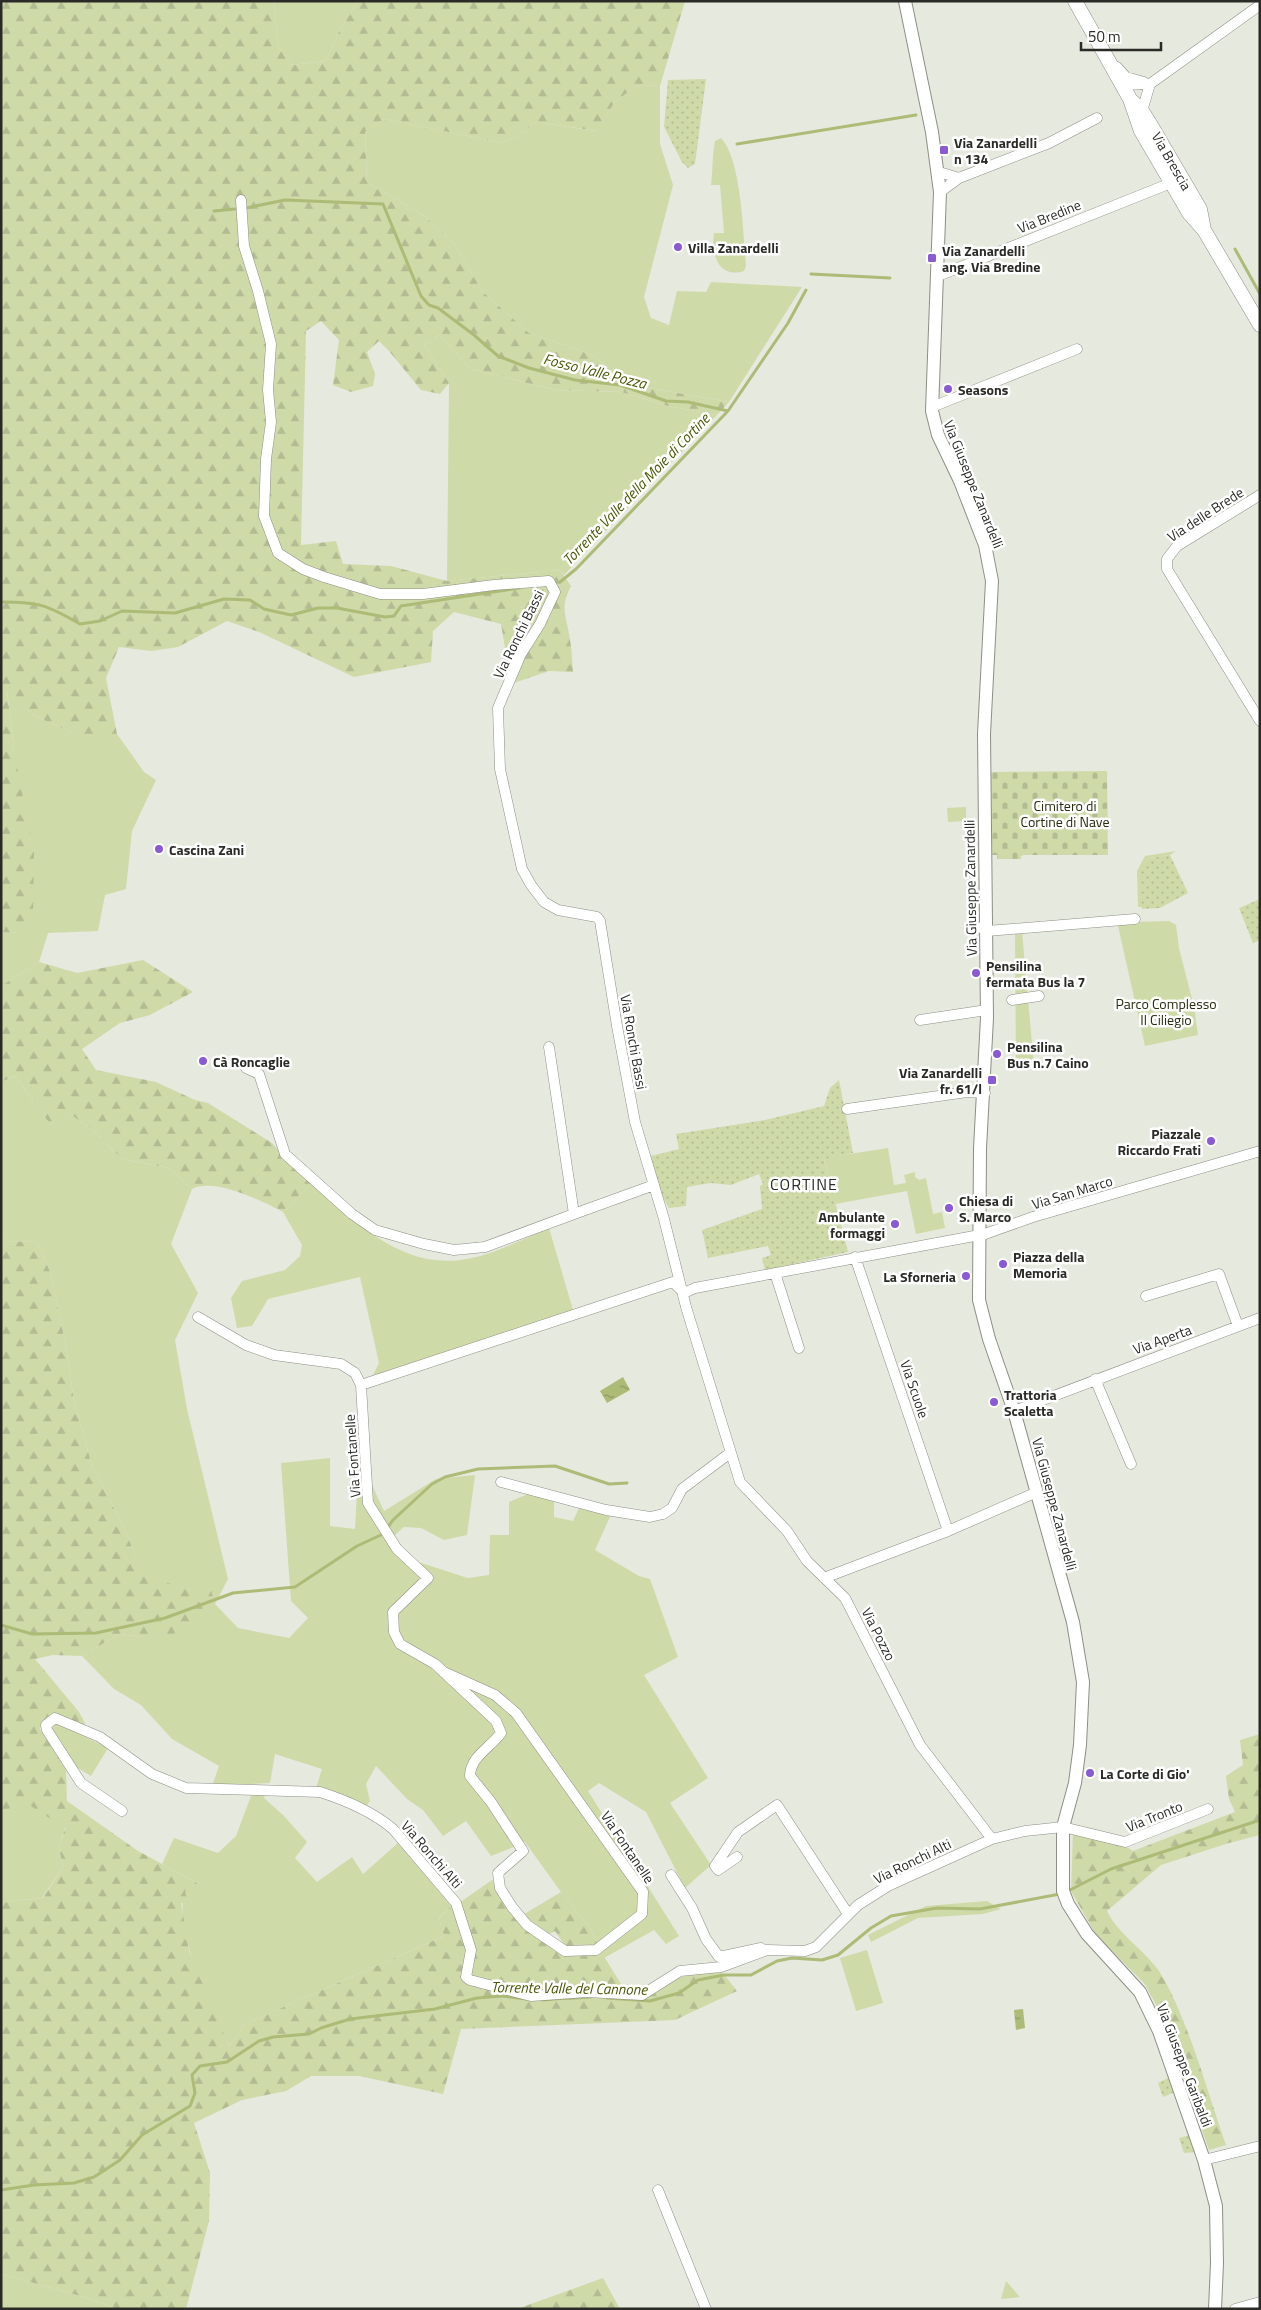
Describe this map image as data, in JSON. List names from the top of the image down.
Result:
{
  "streets": {
    "main road": ["Via Brescia"],
    "street": [
      "Via Bredine",
      "Via Giuseppe Zanardelli",
      "Via delle Brede",
      "Via Ronchi Bassi",
      "Via San Marco",
      "Via Aperta",
      "Via Scuole",
      "Via Fontanelle",
      "Via Pozzo",
      "Via Tronto",
      "Via Ronchi Alti",
      "Via Giuseppe Garibaldi"
    ]
  },
  "crossings": [
    ["Via Brescia", "Via Bredine"],
    ["Via Bredine", "Via Giuseppe Zanardelli"],
    ["Via Giuseppe Zanardelli", "Via San Marco"],
    ["Via Giuseppe Zanardelli", "Via Aperta"],
    ["Via Giuseppe Zanardelli", "Via Tronto"],
    ["Via Giuseppe Zanardelli", "Via Giuseppe Garibaldi"],
    ["Via Ronchi Bassi", "Via San Marco"],
    ["Via Ronchi Bassi", "Via Pozzo"],
    ["Via San Marco", "Via Scuole"],
    ["Via San Marco", "Via Pozzo"],
    ["Via Pozzo", "Via Tronto"],
    ["Via Pozzo", "Via Ronchi Alti"],
    ["Via Tronto", "Via Ronchi Alti"],
    ["Via Tronto", "Via Giuseppe Garibaldi"]
  ],
  "districts": ["CORTINE"],
  "water": ["Fosso Valle Pozza", "Torrente Valle della Moie di Cortine", "Torrente Valle del Cannone"],
  "parks": ["Cimitero di Cortine di Nave", "Parco Complesso Il Ciliegio"],
  "places": {
    "transit": ["Via Zanardelli n 134", "Via Zanardelli ang. Via Bredine", "Via Zanardelli fr. 61/l"],
    "other": [
      "Villa Zanardelli",
      "Seasons",
      "Cascina Zani",
      "Pensilina fermata Bus la 7",
      "Pensilina Bus n.7 Caino",
      "Cà Roncaglie",
      "Piazzale Riccardo Frati",
      "Chiesa di S. Marco",
      "Ambulante formaggi",
      "Piazza della Memoria",
      "La Sforneria",
      "Trattoria Scaletta",
      "La Corte di Gio'"
    ]
  },
  "scale_bar": "50 m"
}
